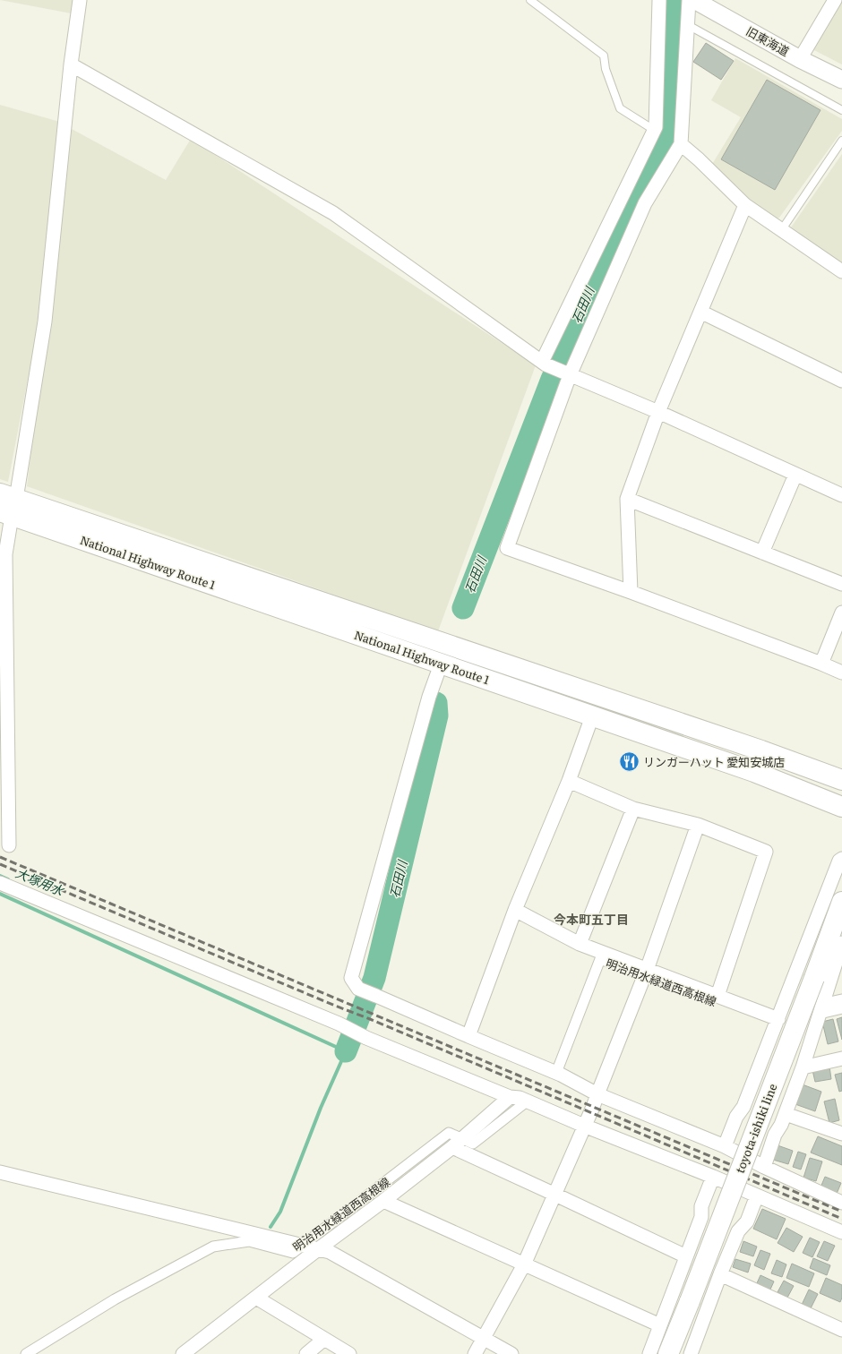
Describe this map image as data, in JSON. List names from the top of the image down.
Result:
{
  "streets": {
    "main road": ["National Highway Route 1", "toyota-ishiki line"],
    "street": ["旧東海道", "明治用水緑道西高根線"]
  },
  "districts": ["今本町五丁目"],
  "water": ["石田川", "大塚用水"],
  "places": {
    "restaurant": ["リンガーハット 愛知安城店"]
  }
}
